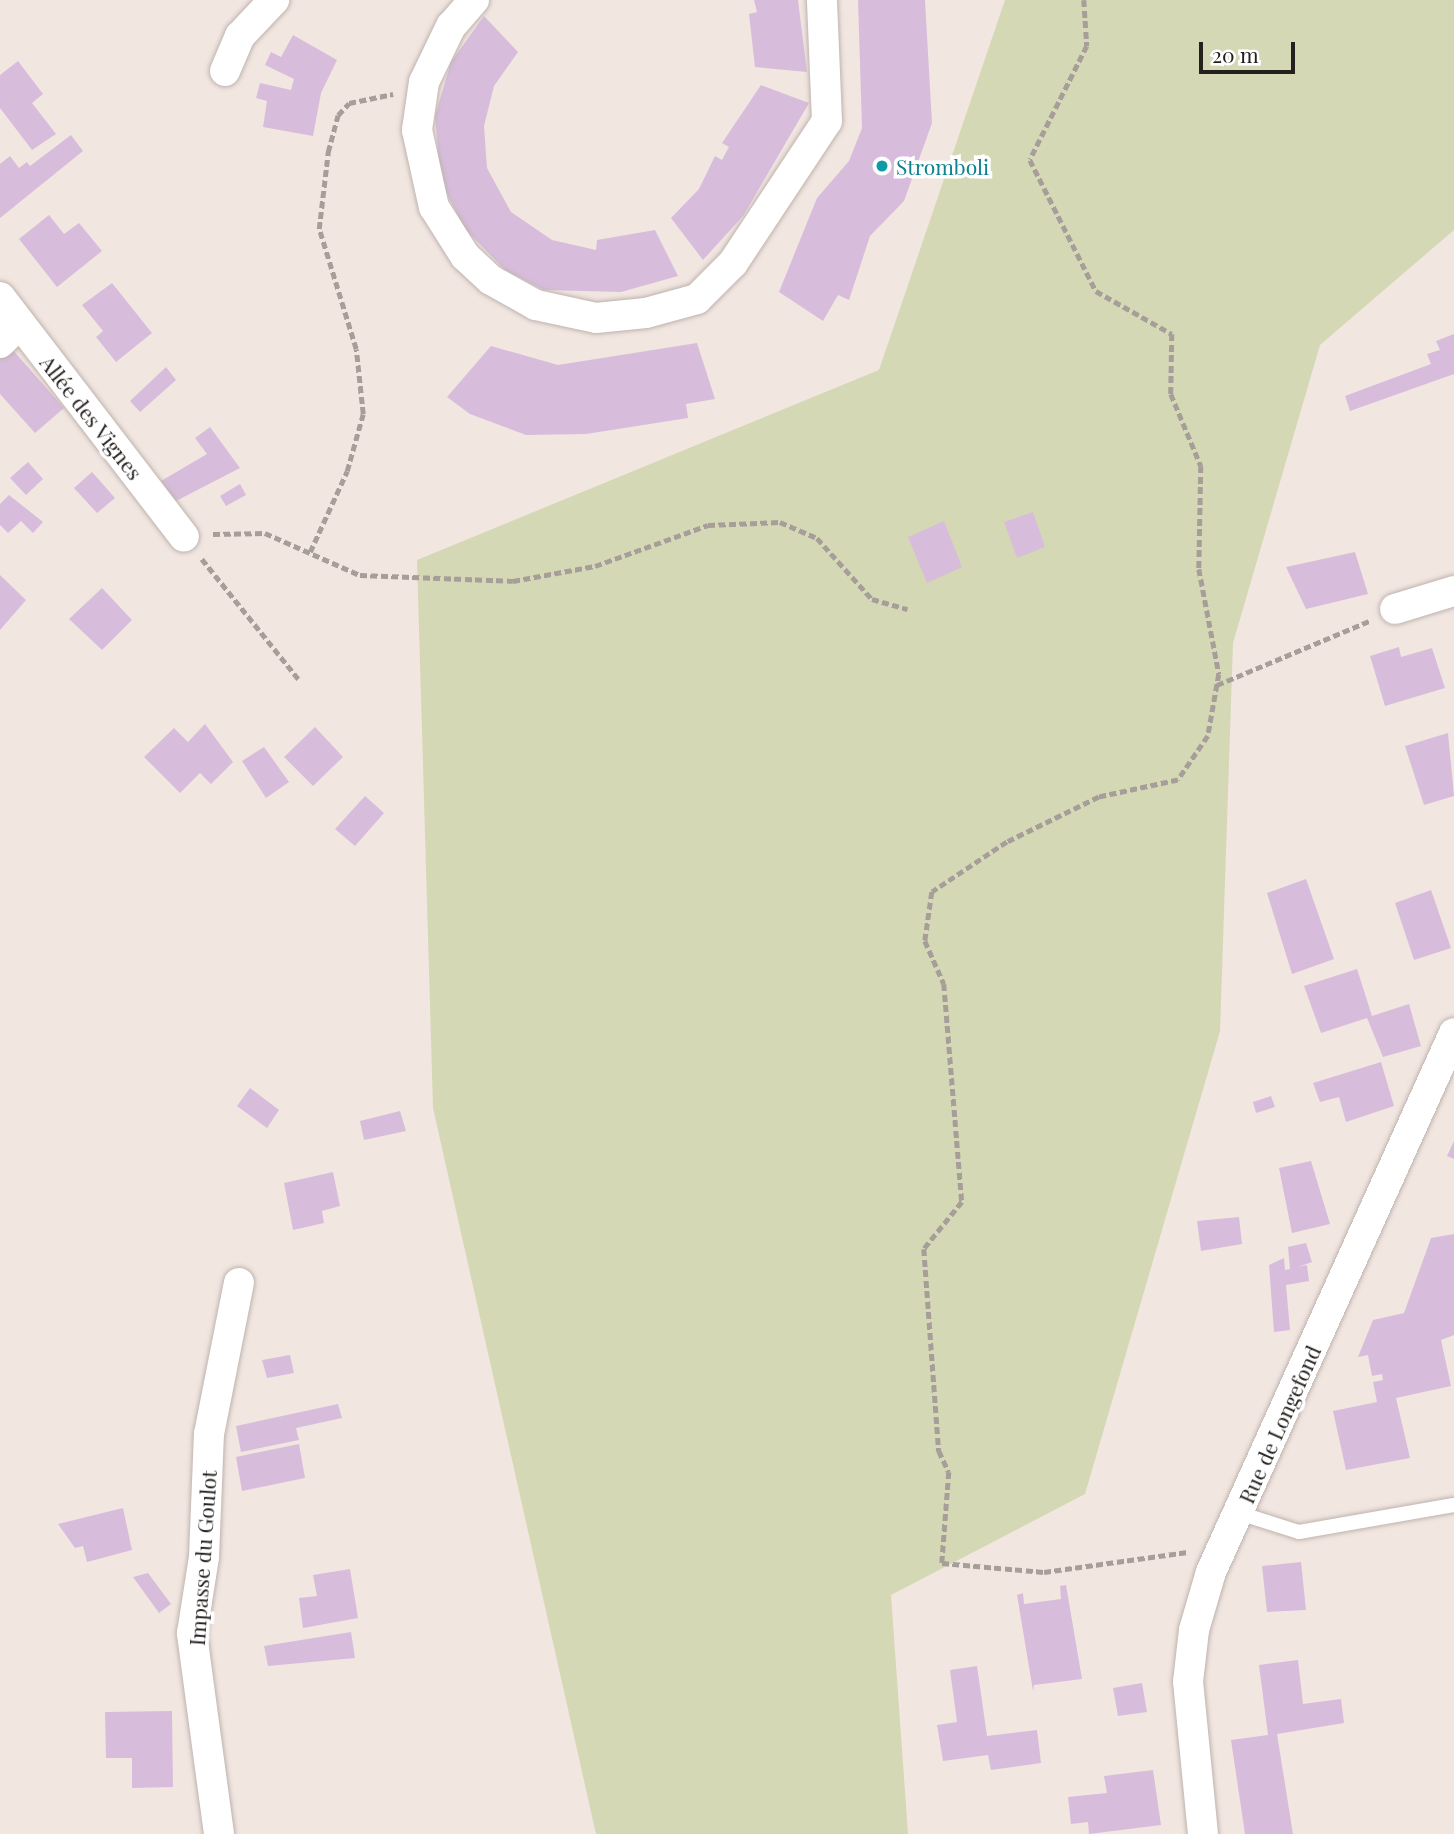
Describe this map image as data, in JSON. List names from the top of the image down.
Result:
{
  "streets": {
    "street": ["Allée des Vignes", "Rue de Longefond", "Impasse du Goulot"]
  },
  "places": ["Stromboli"],
  "scale_bar": "20 m"
}
